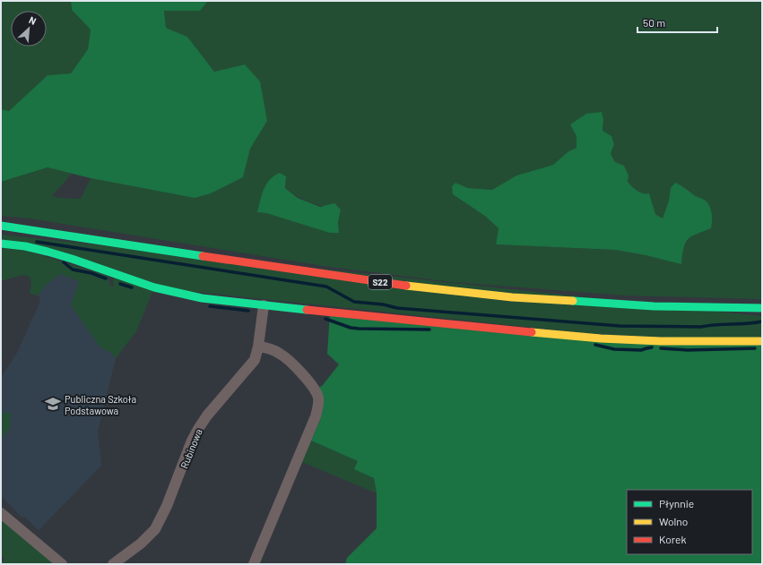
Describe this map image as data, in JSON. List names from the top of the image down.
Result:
{
  "streets": {
    "main road": ["S22"],
    "street": ["Rubinowa"]
  },
  "places": {
    "school or university": ["Publiczna Szkoła Podstawowa"]
  },
  "legend": ["Płynnie", "Wolno", "Korek"],
  "scale_bar": "50 m",
  "north": "top right"
}
